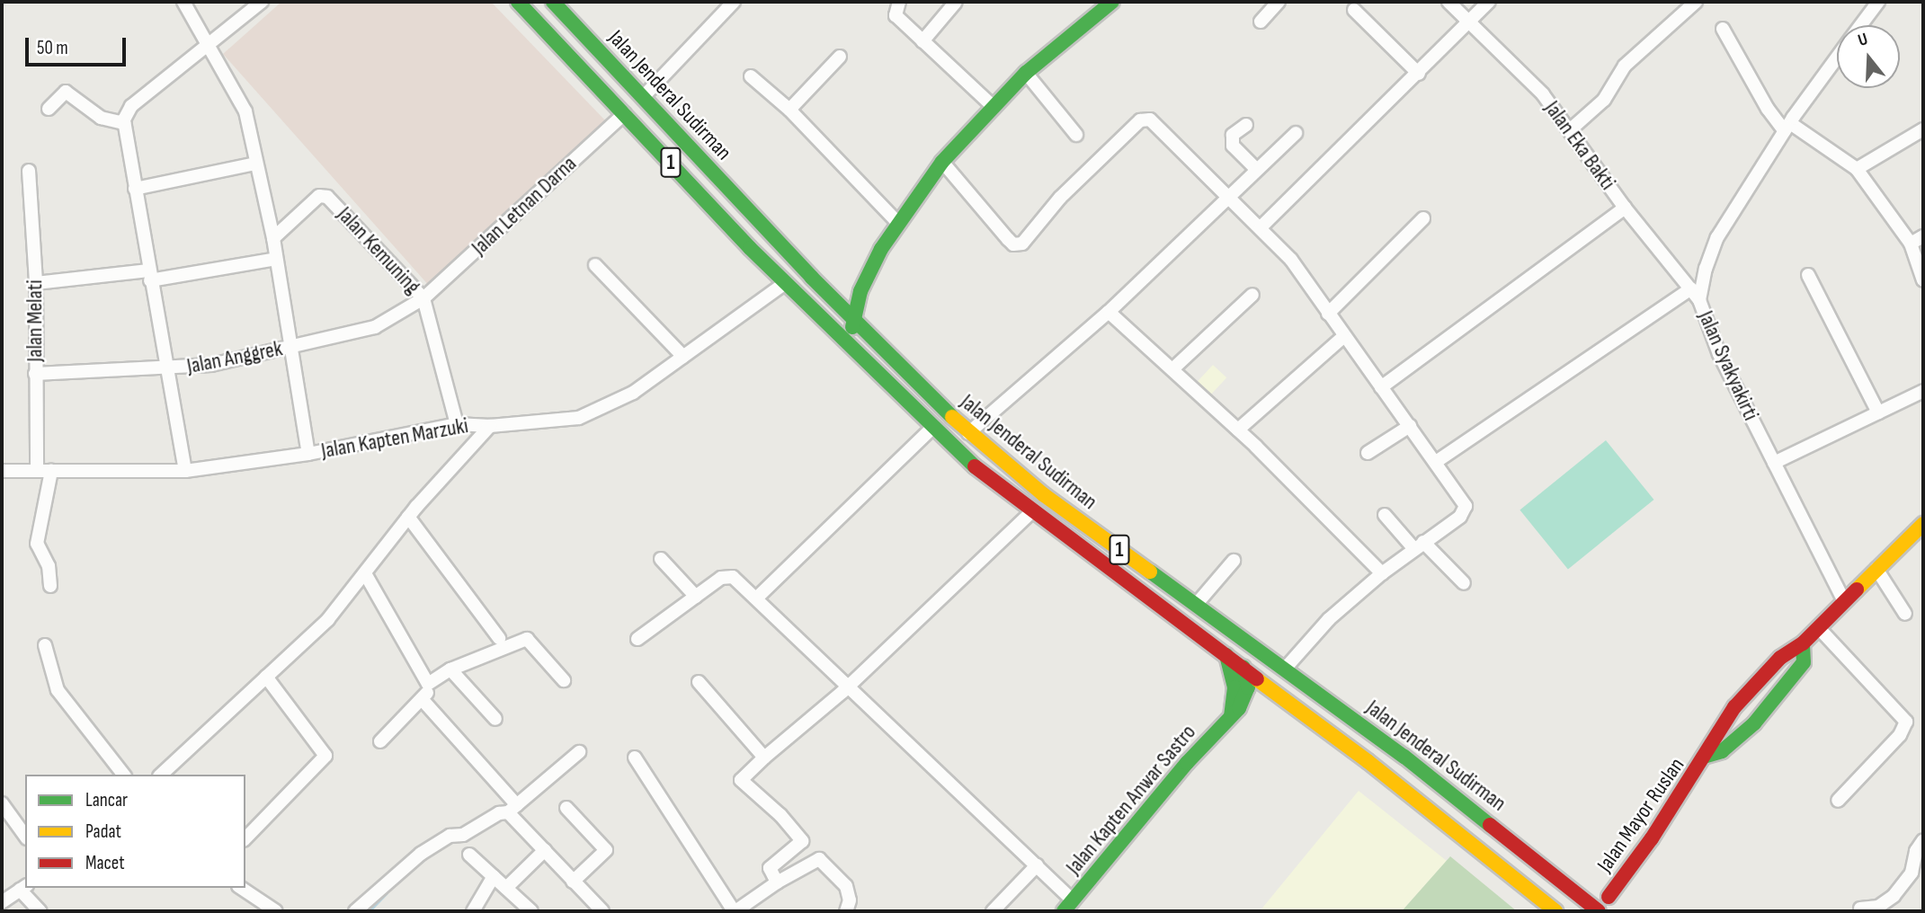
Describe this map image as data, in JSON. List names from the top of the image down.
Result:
{
  "streets": {
    "main road": [
      "Jalan Jenderal Sudirman",
      "1",
      "Jalan Kapten Anwar Sastro",
      "Jalan Mayor Ruslan"
    ],
    "street": [
      "Jalan Eka Bakti",
      "Jalan Letnan Darna",
      "Jalan Kemuning",
      "Jalan Melati",
      "Jalan Anggrek",
      "Jalan Syakyakirti",
      "Jalan Kapten Marzuki"
    ]
  },
  "crossings": [
    ["Jalan Jenderal Sudirman", "Jalan Letnan Darna"],
    ["Jalan Jenderal Sudirman", "Jalan Kapten Marzuki"],
    ["Jalan Jenderal Sudirman", "Jalan Kapten Anwar Sastro"],
    ["Jalan Eka Bakti", "Jalan Syakyakirti"],
    ["Jalan Letnan Darna", "Jalan Kemuning"],
    ["Jalan Letnan Darna", "Jalan Anggrek"],
    ["Jalan Kemuning", "Jalan Anggrek"],
    ["Jalan Kemuning", "Jalan Kapten Marzuki"],
    ["Jalan Melati", "Jalan Anggrek"],
    ["Jalan Melati", "Jalan Kapten Marzuki"],
    ["Jalan Syakyakirti", "Jalan Mayor Ruslan"]
  ],
  "legend": ["Lancar", "Padat", "Macet"],
  "scale_bar": "50 m",
  "north": "top"
}
